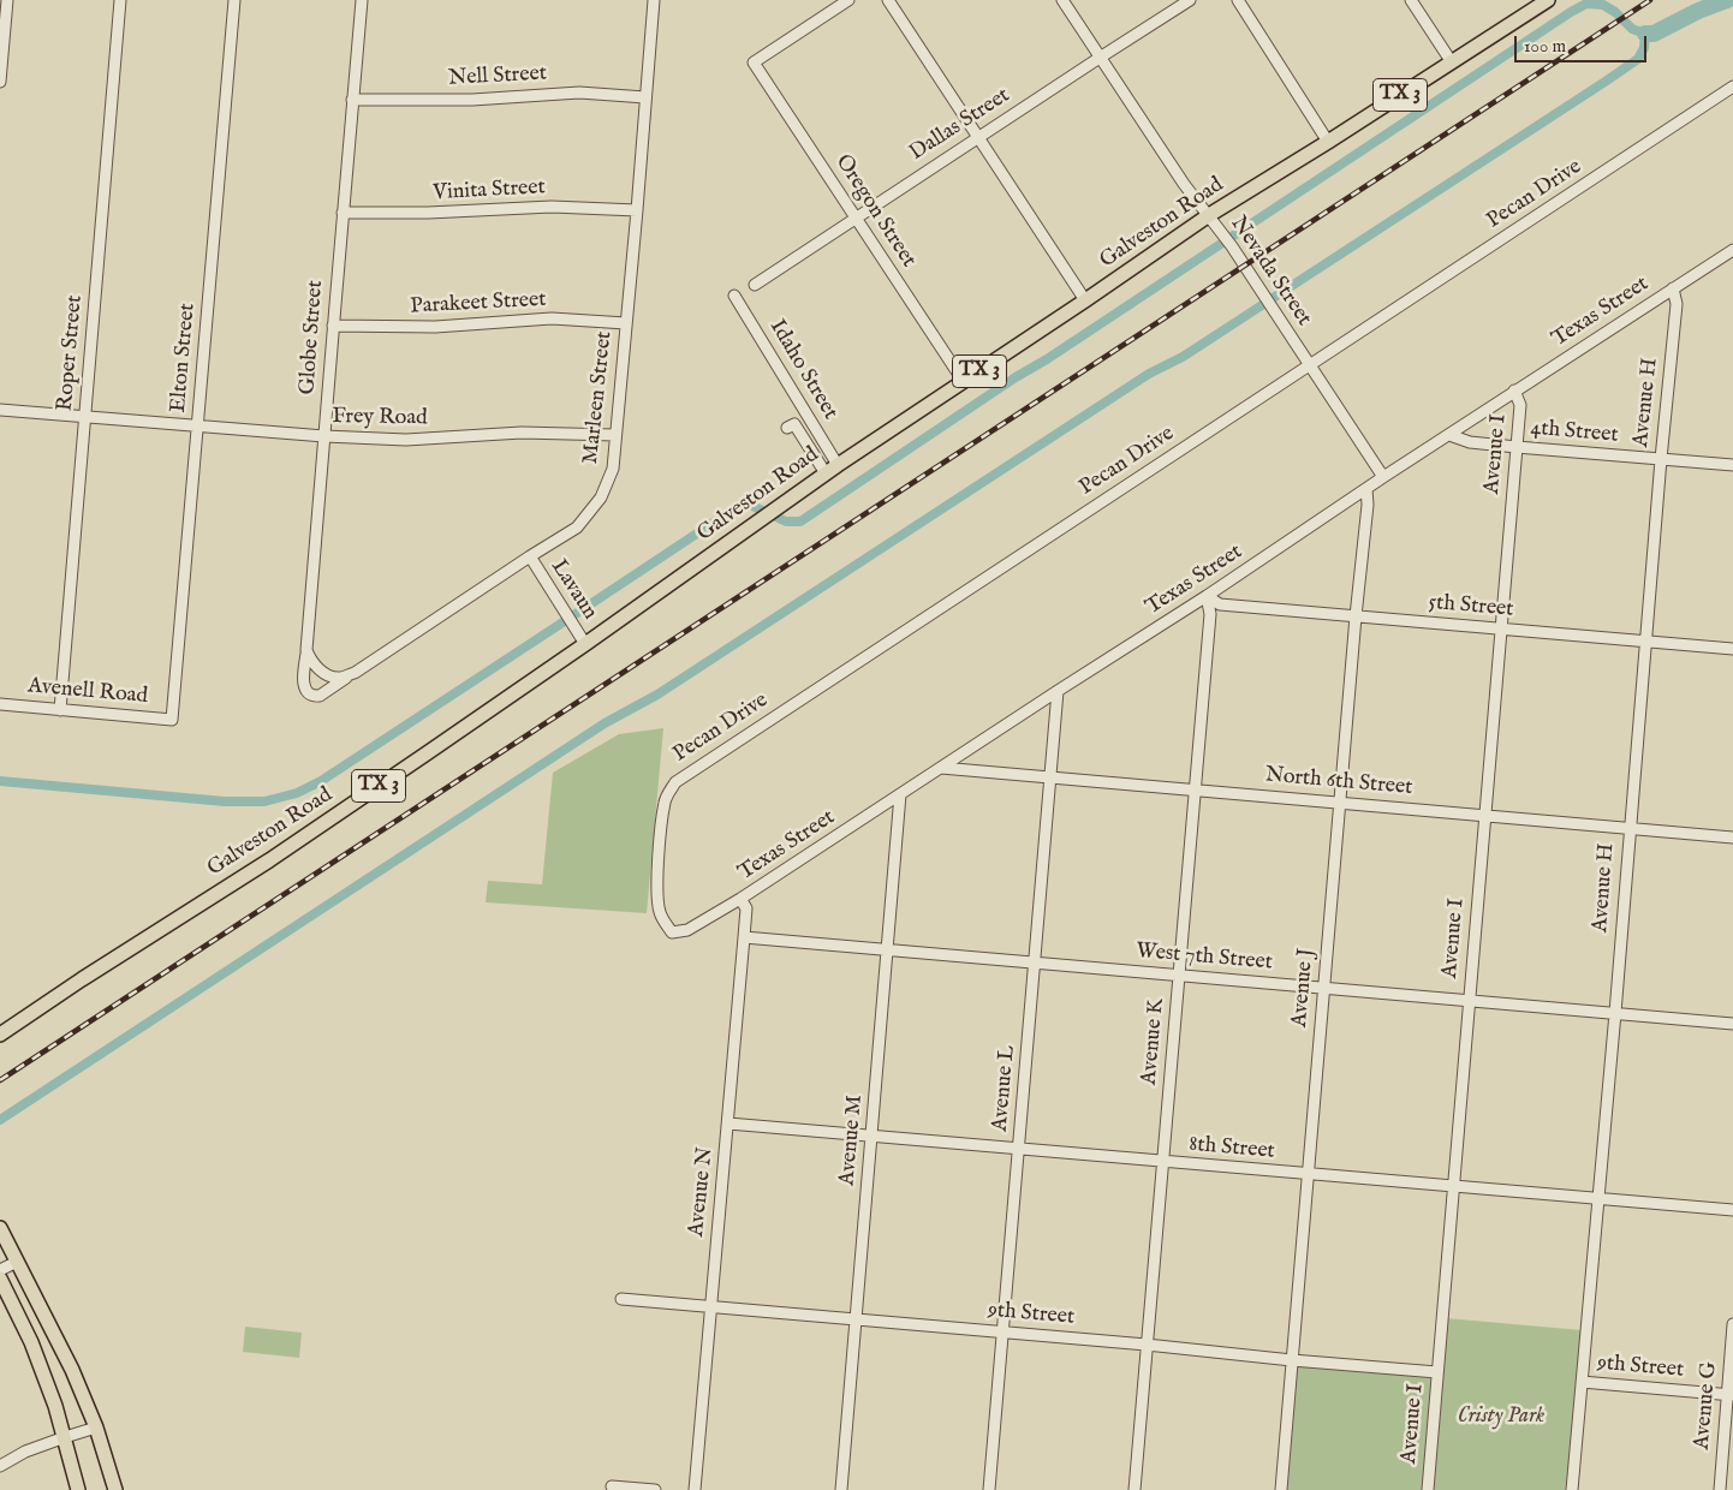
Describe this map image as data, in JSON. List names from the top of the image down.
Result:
{
  "streets": {
    "main road": ["TX 3", "Galveston Road"],
    "street": [
      "Nell Street",
      "Dallas Street",
      "Vinita Street",
      "Pecan Drive",
      "Oregon Street",
      "Nevada Street",
      "Parakeet Street",
      "Texas Street",
      "Globe Street",
      "Roper Street",
      "Elton Street",
      "Idaho Street",
      "Marleen Street",
      "Avenue H",
      "Frey Road",
      "4th Street",
      "Avenue I",
      "Lavaun",
      "5th Street",
      "Avenell Road",
      "North 6th Street",
      "West 7th Street",
      "Avenue J",
      "Avenue K",
      "Avenue L",
      "Avenue M",
      "8th Street",
      "Avenue N",
      "9th Street",
      "Avenue G"
    ]
  },
  "crossings": [
    ["Nell Street", "Globe Street"],
    ["Nell Street", "Marleen Street"],
    ["Dallas Street", "Oregon Street"],
    ["Dallas Street", "Nevada Street"],
    ["Vinita Street", "Globe Street"],
    ["Vinita Street", "Marleen Street"],
    ["Pecan Drive", "Nevada Street"],
    ["Pecan Drive", "Texas Street"],
    ["Oregon Street", "Galveston Road"],
    ["Galveston Road", "Nevada Street"],
    ["Galveston Road", "Idaho Street"],
    ["Galveston Road", "Lavaun"],
    ["Nevada Street", "Texas Street"],
    ["Parakeet Street", "Globe Street"],
    ["Parakeet Street", "Marleen Street"],
    ["Texas Street", "Avenue H"],
    ["Texas Street", "4th Street"],
    ["Texas Street", "Avenue I"],
    ["Texas Street", "5th Street"],
    ["Texas Street", "North 6th Street"],
    ["Texas Street", "Avenue J"],
    ["Texas Street", "Avenue K"],
    ["Texas Street", "Avenue L"],
    ["Texas Street", "Avenue M"],
    ["Texas Street", "Avenue N"],
    ["Globe Street", "Marleen Street"],
    ["Globe Street", "Frey Road"],
    ["Roper Street", "Frey Road"],
    ["Roper Street", "Avenell Road"],
    ["Elton Street", "Frey Road"],
    ["Elton Street", "Avenell Road"],
    ["Marleen Street", "Frey Road"],
    ["Marleen Street", "Lavaun"],
    ["Avenue H", "4th Street"],
    ["Avenue H", "5th Street"],
    ["Avenue H", "North 6th Street"],
    ["Avenue H", "West 7th Street"],
    ["Avenue H", "8th Street"],
    ["Avenue H", "9th Street"],
    ["4th Street", "Avenue I"],
    ["Avenue I", "5th Street"],
    ["Avenue I", "North 6th Street"],
    ["Avenue I", "West 7th Street"],
    ["Avenue I", "8th Street"],
    ["Avenue I", "9th Street"],
    ["5th Street", "Avenue J"],
    ["5th Street", "Avenue K"],
    ["North 6th Street", "Avenue J"],
    ["North 6th Street", "Avenue K"],
    ["North 6th Street", "Avenue L"],
    ["West 7th Street", "Avenue J"],
    ["West 7th Street", "Avenue K"],
    ["West 7th Street", "Avenue L"],
    ["West 7th Street", "Avenue M"],
    ["West 7th Street", "Avenue N"],
    ["Avenue J", "8th Street"],
    ["Avenue J", "9th Street"],
    ["Avenue K", "8th Street"],
    ["Avenue K", "9th Street"],
    ["Avenue L", "8th Street"],
    ["Avenue L", "9th Street"],
    ["Avenue M", "8th Street"],
    ["Avenue M", "9th Street"],
    ["8th Street", "Avenue N"],
    ["Avenue N", "9th Street"],
    ["9th Street", "Avenue G"]
  ],
  "parks": ["Cristy Park"],
  "scale_bar": "100 m"
}
